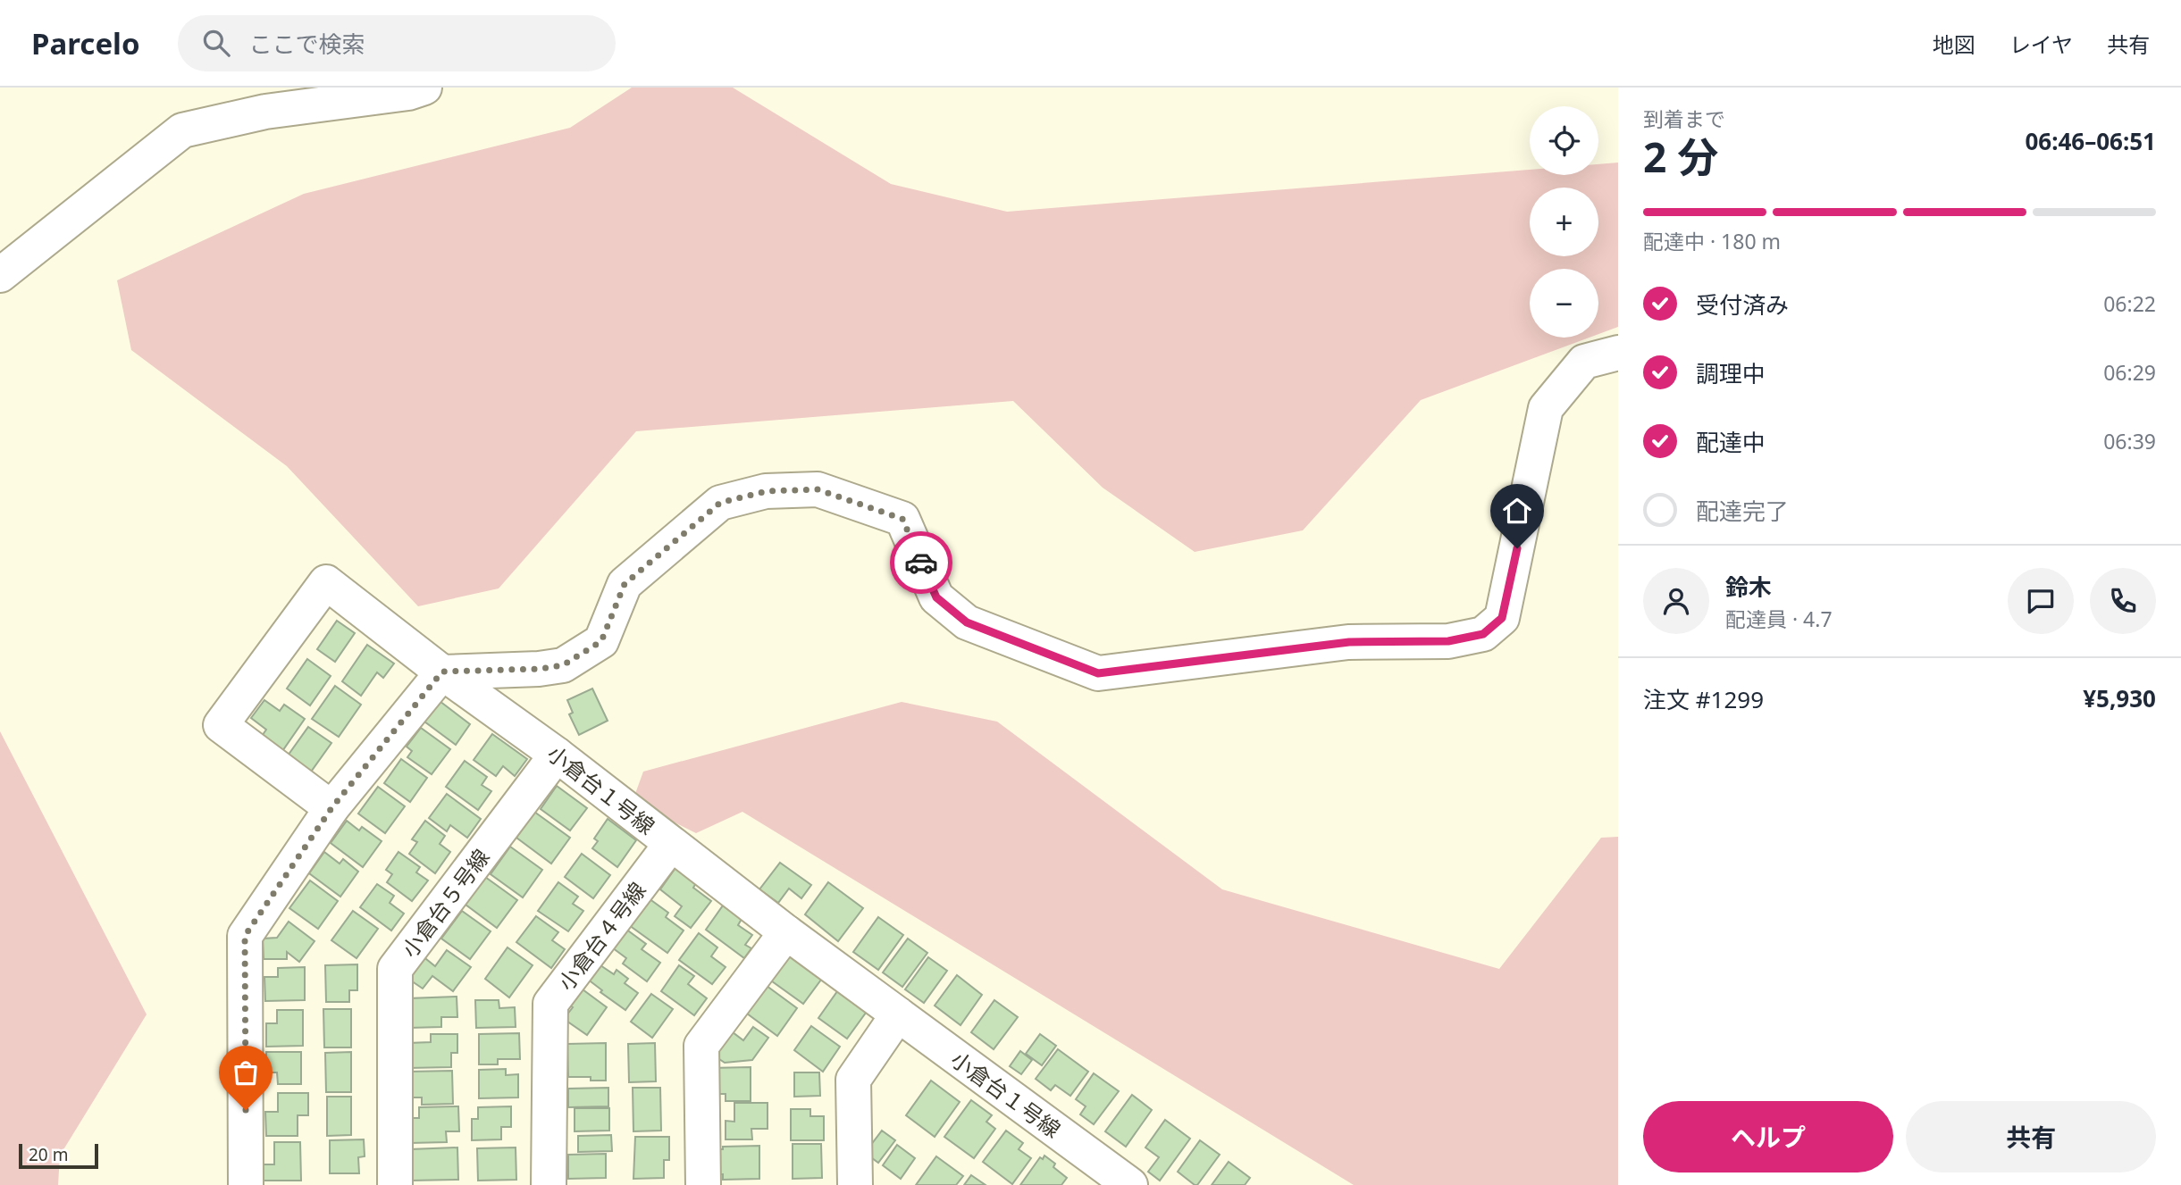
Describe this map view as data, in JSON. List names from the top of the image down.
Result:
{
  "streets": {
    "street": ["小倉台１号線", "小倉台５号線", "小倉台４号線"]
  },
  "crossings": [
    ["小倉台１号線", "小倉台５号線"],
    ["小倉台１号線", "小倉台４号線"]
  ],
  "scale_bar": "20 m",
  "page": {
    "header": "Parcelo",
    "search": "ここで検索",
    "nav": ["地図", "レイヤ", "共有"],
    "heading": ["2 分", "到着まで", "06:46–06:51"],
    "panel": [
      "鈴木",
      "配達員 · 4.7",
      "注文 #1299",
      "¥5,930"
    ],
    "map_buttons": ["+", "−"],
    "bar": "配達中 · 180 m",
    "list": [
      ["受付済み", "06:22"],
      ["調理中", "06:29"],
      ["配達中", "06:39"],
      "配達完了"
    ],
    "buttons": ["ヘルプ", "共有"],
    "scale": "20 m"
  }
}
